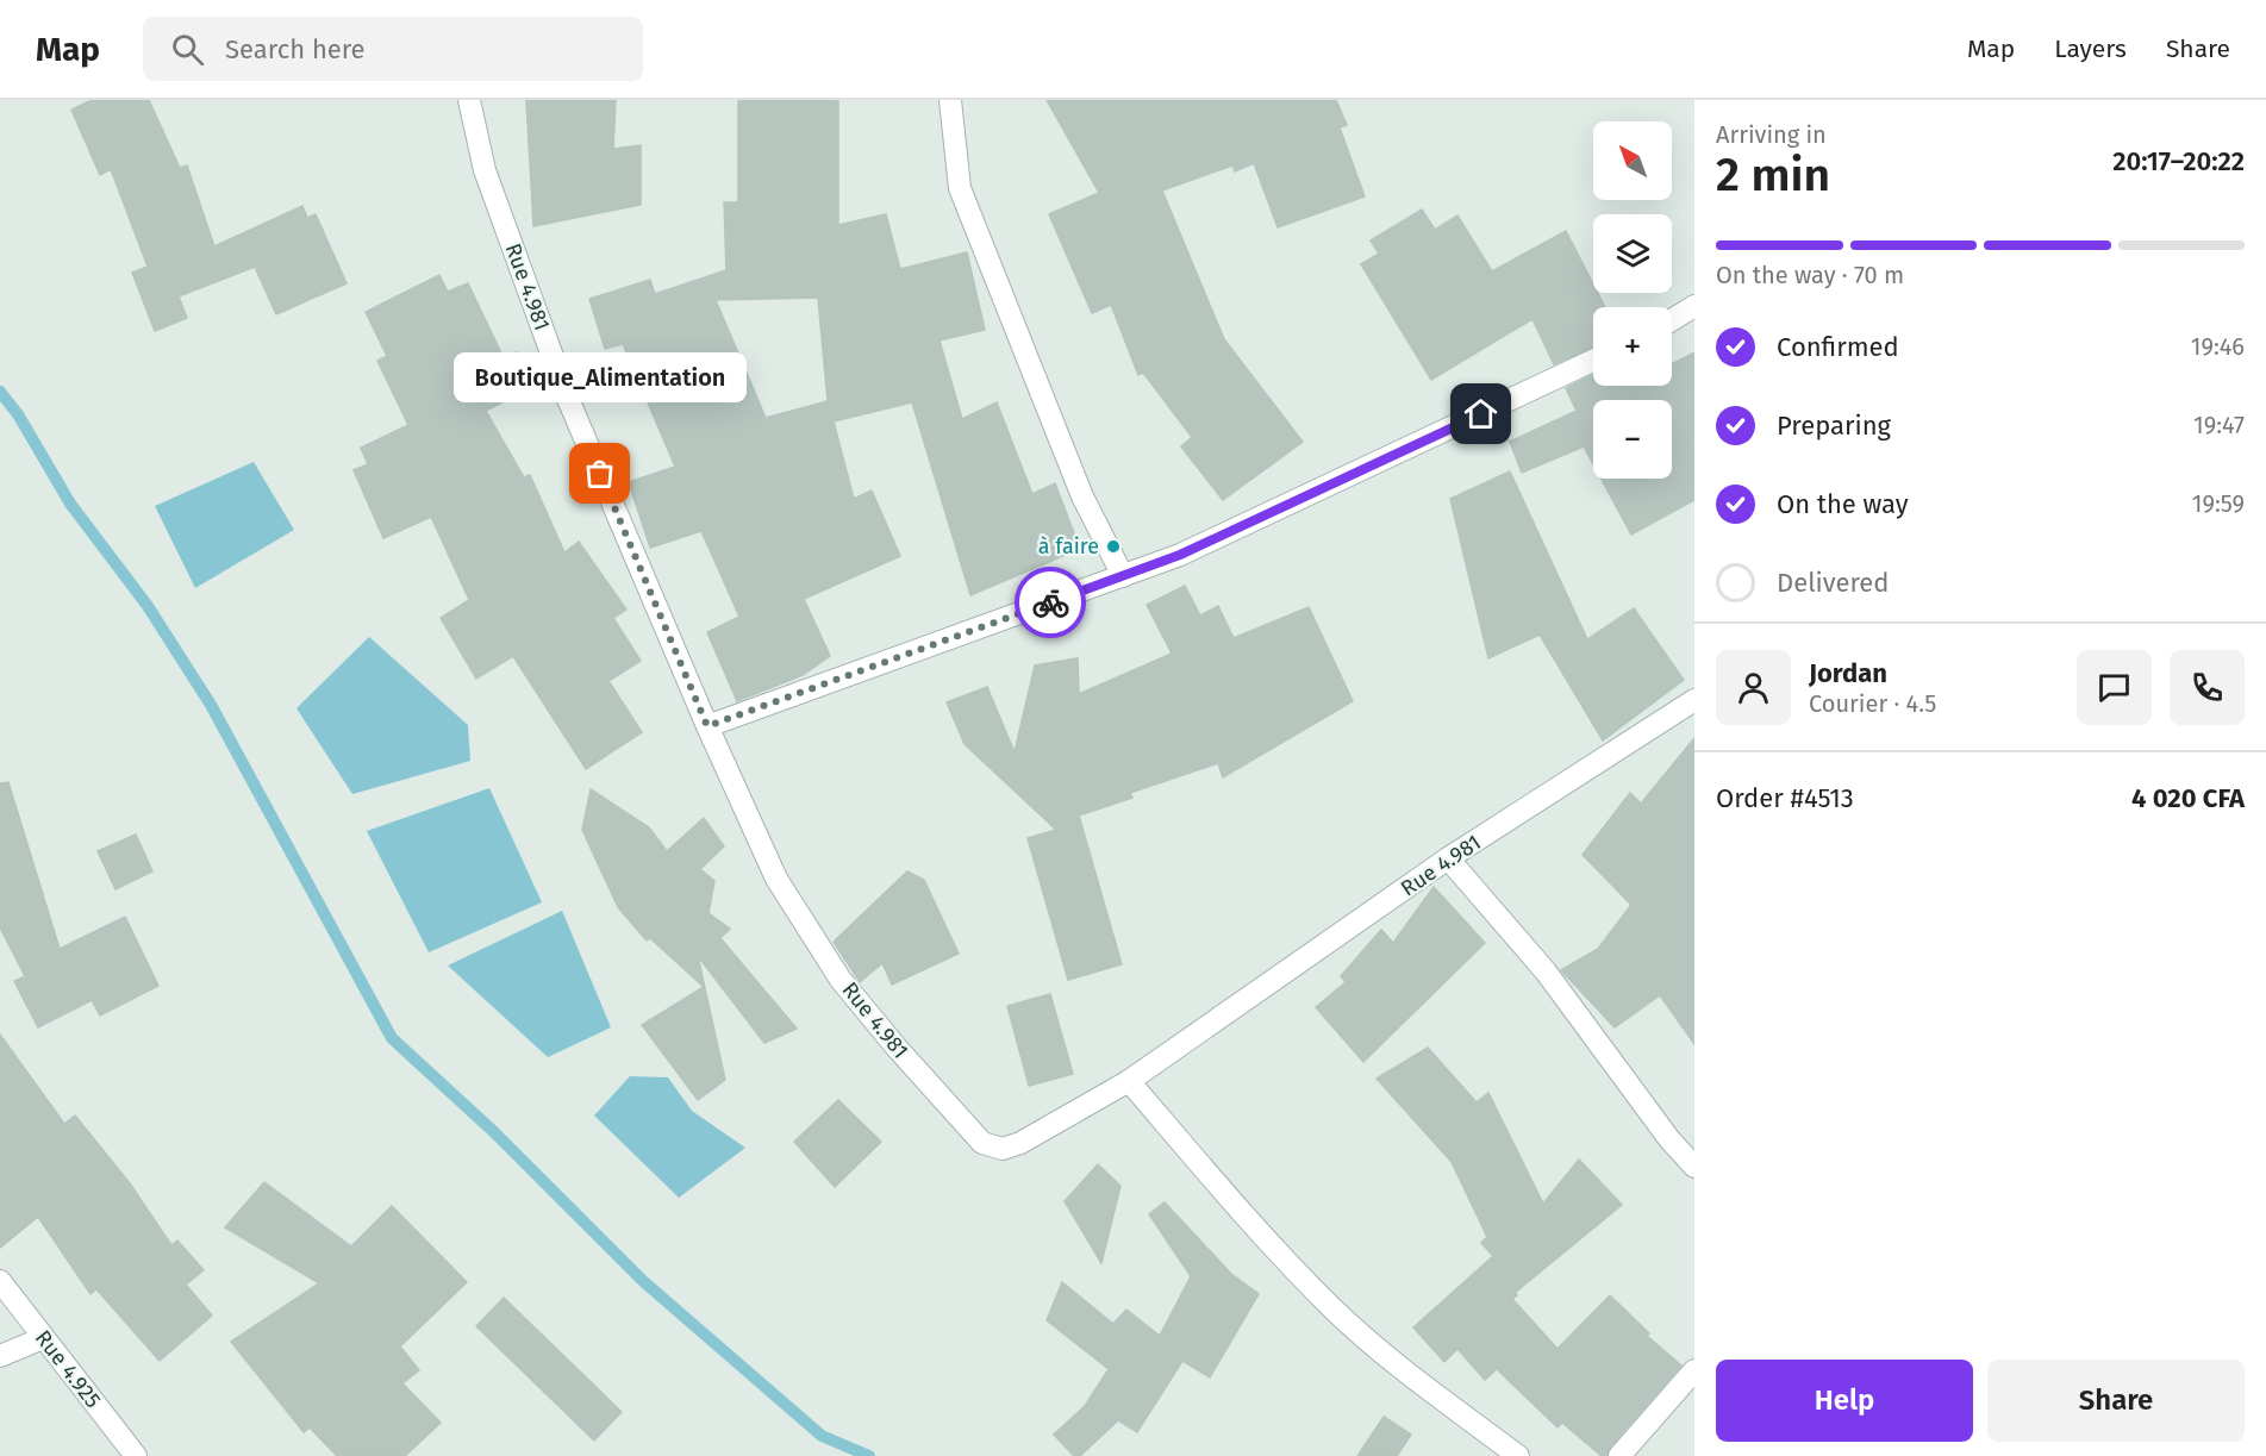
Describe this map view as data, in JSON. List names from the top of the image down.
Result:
{
  "streets": {
    "street": ["Rue 4.981", "Rue 4.925"]
  },
  "places": ["Boutique_Alimentation", "à faire"],
  "north": "top left",
  "page": {
    "header": "Map",
    "search": "Search here",
    "nav": ["Map", "Layers", "Share"],
    "heading": ["2 min", "Arriving in", "20:17–20:22"],
    "panel": [
      "Jordan",
      "Courier · 4.5",
      "Order #4513",
      "4 020 CFA"
    ],
    "map_buttons": ["+", "−"],
    "bar": "On the way · 70 m",
    "list": [
      ["Confirmed", "19:46"],
      ["Preparing", "19:47"],
      ["On the way", "19:59"],
      "Delivered"
    ],
    "bubble": "Boutique_Alimentation",
    "buttons": ["Help", "Share"]
  }
}
